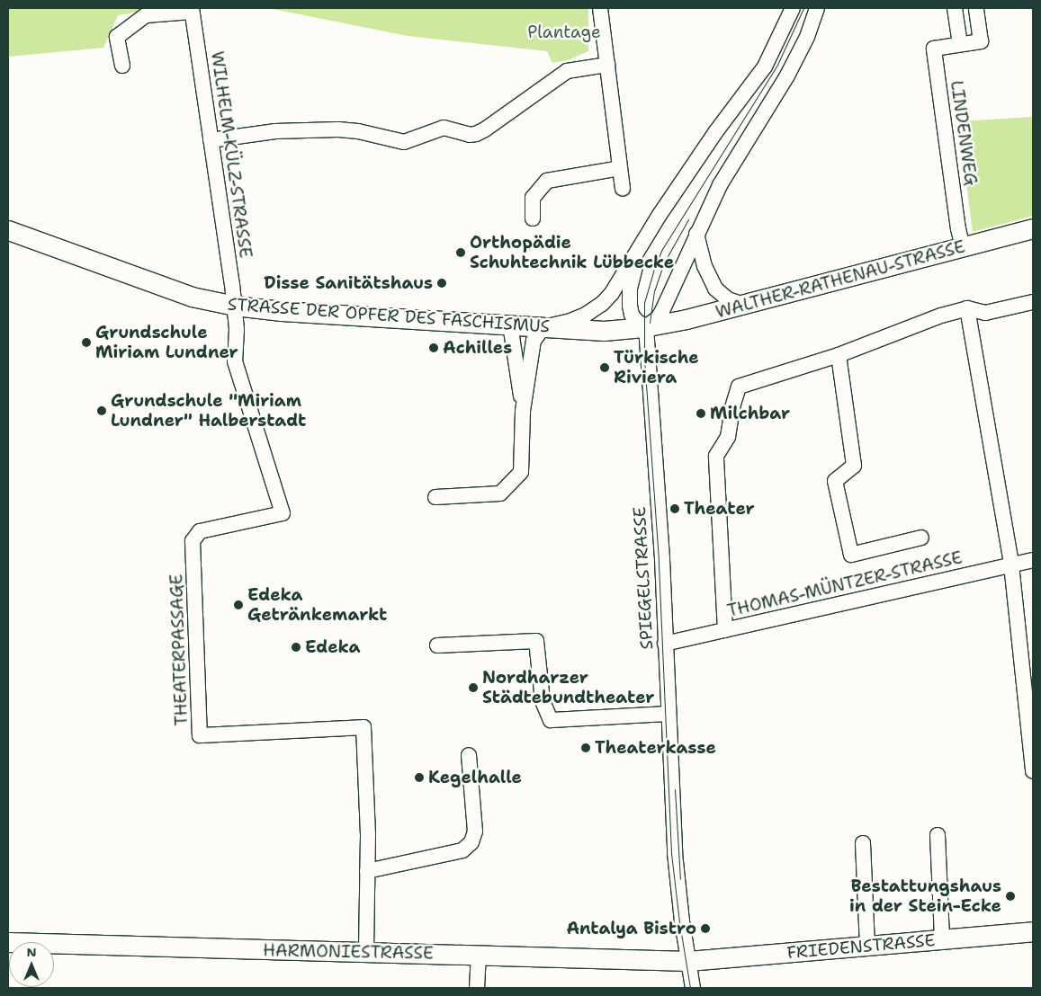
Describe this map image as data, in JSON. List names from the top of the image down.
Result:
{
  "streets": {
    "main road": [
      "WALTHER-RATHENAU-STRASSE",
      "STRASSE DER OPFER DES FASCHISMUS",
      "FRIEDENSTRASSE",
      "HARMONIESTRASSE"
    ],
    "street": [
      "LINDENWEG",
      "WILHELM-KÜLZ-STRASSE",
      "SPIEGELSTRASSE",
      "THOMAS-MÜNTZER-STRASSE",
      "THEATERPASSAGE"
    ]
  },
  "crossings": [
    ["LINDENWEG", "WALTHER-RATHENAU-STRASSE"],
    ["WILHELM-KÜLZ-STRASSE", "STRASSE DER OPFER DES FASCHISMUS"],
    ["WILHELM-KÜLZ-STRASSE", "THEATERPASSAGE"],
    ["WALTHER-RATHENAU-STRASSE", "STRASSE DER OPFER DES FASCHISMUS"],
    ["WALTHER-RATHENAU-STRASSE", "SPIEGELSTRASSE"],
    ["STRASSE DER OPFER DES FASCHISMUS", "SPIEGELSTRASSE"],
    ["STRASSE DER OPFER DES FASCHISMUS", "THEATERPASSAGE"],
    ["SPIEGELSTRASSE", "THOMAS-MÜNTZER-STRASSE"],
    ["SPIEGELSTRASSE", "FRIEDENSTRASSE"],
    ["SPIEGELSTRASSE", "HARMONIESTRASSE"],
    ["THEATERPASSAGE", "HARMONIESTRASSE"],
    ["FRIEDENSTRASSE", "HARMONIESTRASSE"]
  ],
  "parks": ["Plantage"],
  "places": [
    "Orthopädie Schuhtechnik Lübbecke",
    "Disse Sanitätshaus",
    "Grundschule Miriam Lundner",
    "Achilles",
    "Türkische Riviera",
    "Grundschule \"Miriam Lundner\" Halberstadt",
    "Milchbar",
    "Theater",
    "Edeka Getränkemarkt",
    "Edeka",
    "Nordharzer Städtebundtheater",
    "Theaterkasse",
    "Kegelhalle",
    "Bestattungshaus in der Stein-Ecke",
    "Antalya Bistro"
  ],
  "north": "top"
}
